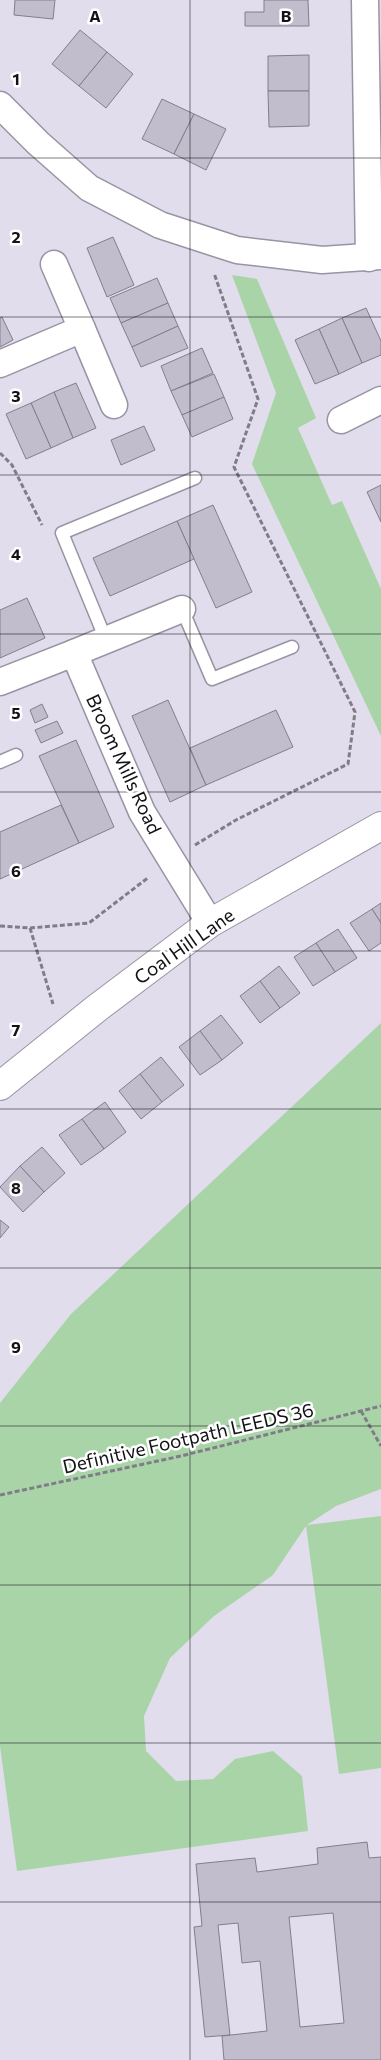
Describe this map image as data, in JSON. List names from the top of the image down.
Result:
{
  "streets": {
    "street": ["Broom Mills Road", "Coal Hill Lane"],
    "path": ["Definitive Footpath LEEDS 36"]
  },
  "crossings": [
    ["Broom Mills Road", "Coal Hill Lane"]
  ],
  "grid": {
    "columns": ["A", "B"],
    "rows": [
      "1",
      "2",
      "3",
      "4",
      "5",
      "6",
      "7",
      "8",
      "9"
    ]
  }
}
